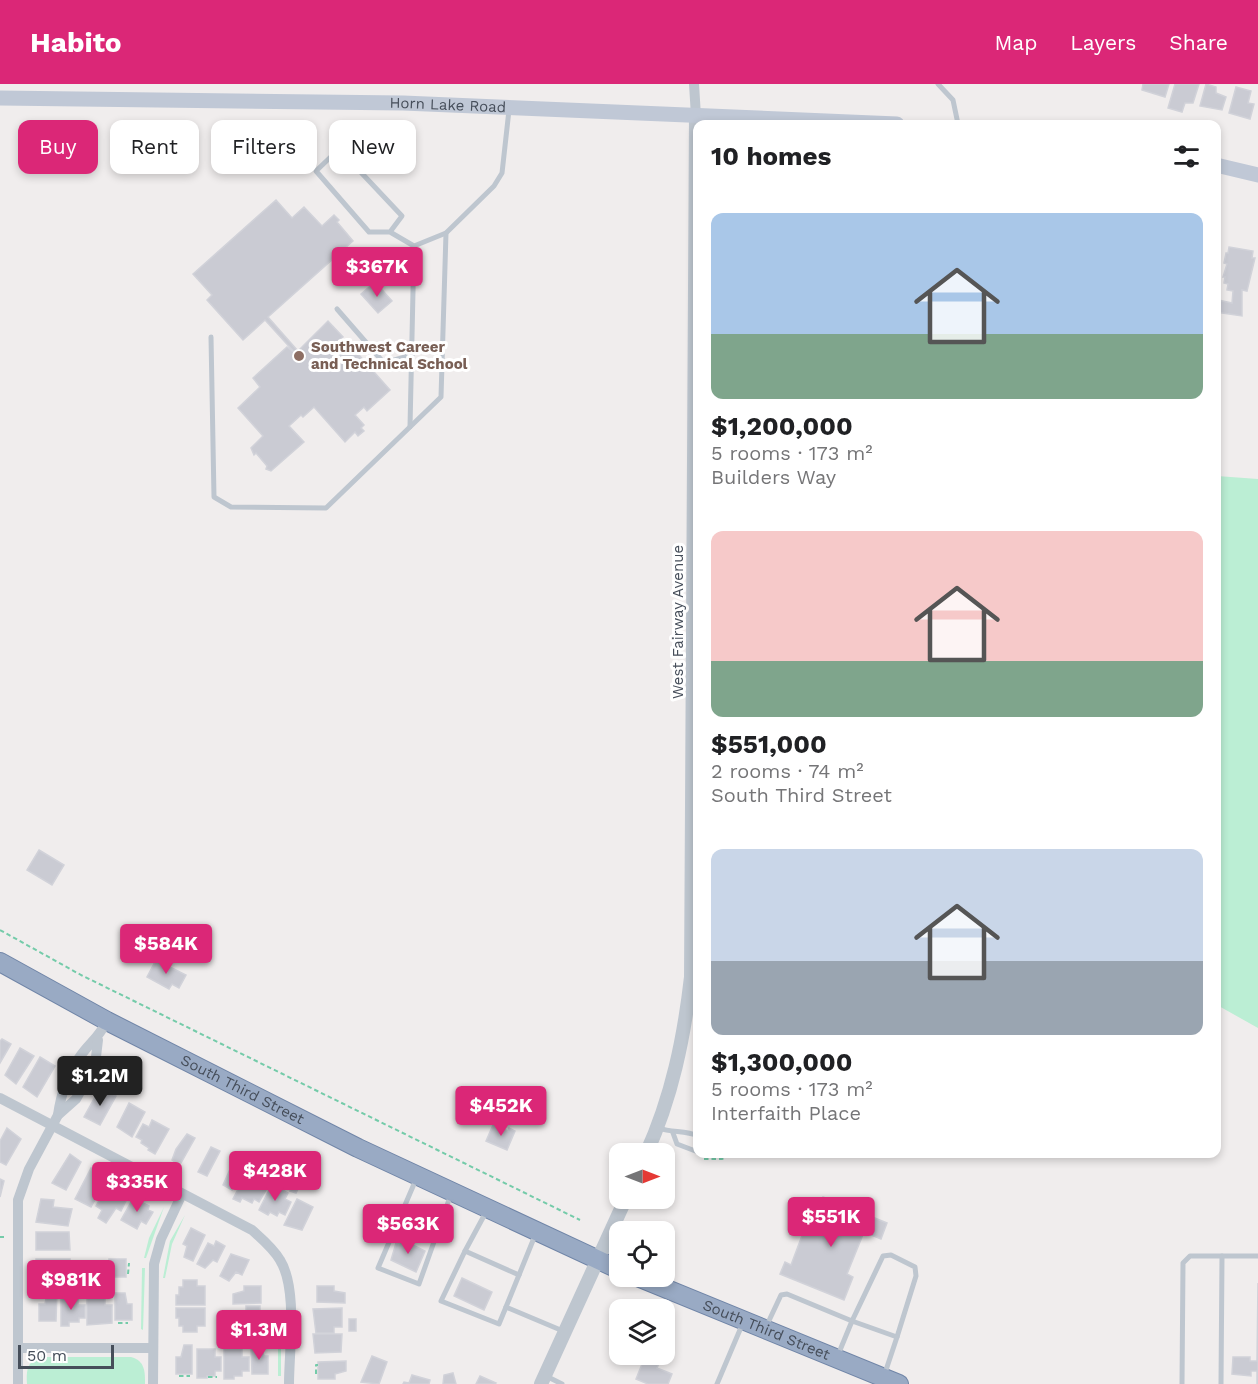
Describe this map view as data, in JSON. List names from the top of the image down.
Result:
{
  "streets": {
    "highway": ["South Third Street"],
    "main road": ["Horn Lake Road"],
    "street": ["West Fairway Avenue"]
  },
  "crossings": [
    ["Horn Lake Road", "West Fairway Avenue"]
  ],
  "places": ["Southwest Career and Technical School"],
  "scale_bar": "50 m",
  "north": "right",
  "page": {
    "header": "Habito",
    "nav": ["Map", "Layers", "Share"],
    "chip": [
      "Buy",
      "Rent",
      "Filters",
      "New"
    ],
    "heading": "10 homes",
    "list": [
      {
        "name": "$1,200,000",
        "note": "5 rooms · 173 m² · Builders Way"
      },
      {
        "name": "$551,000",
        "note": "2 rooms · 74 m² · South Third Street"
      },
      {
        "name": "$1,300,000",
        "note": "5 rooms · 173 m² · Interfaith Place"
      }
    ],
    "price": [
      "$367K",
      "$584K",
      "$1.2M",
      "$452K",
      "$428K",
      "$335K",
      "$551K",
      "$563K",
      "$981K",
      "$1.3M"
    ],
    "scale": "50 m"
  }
}
